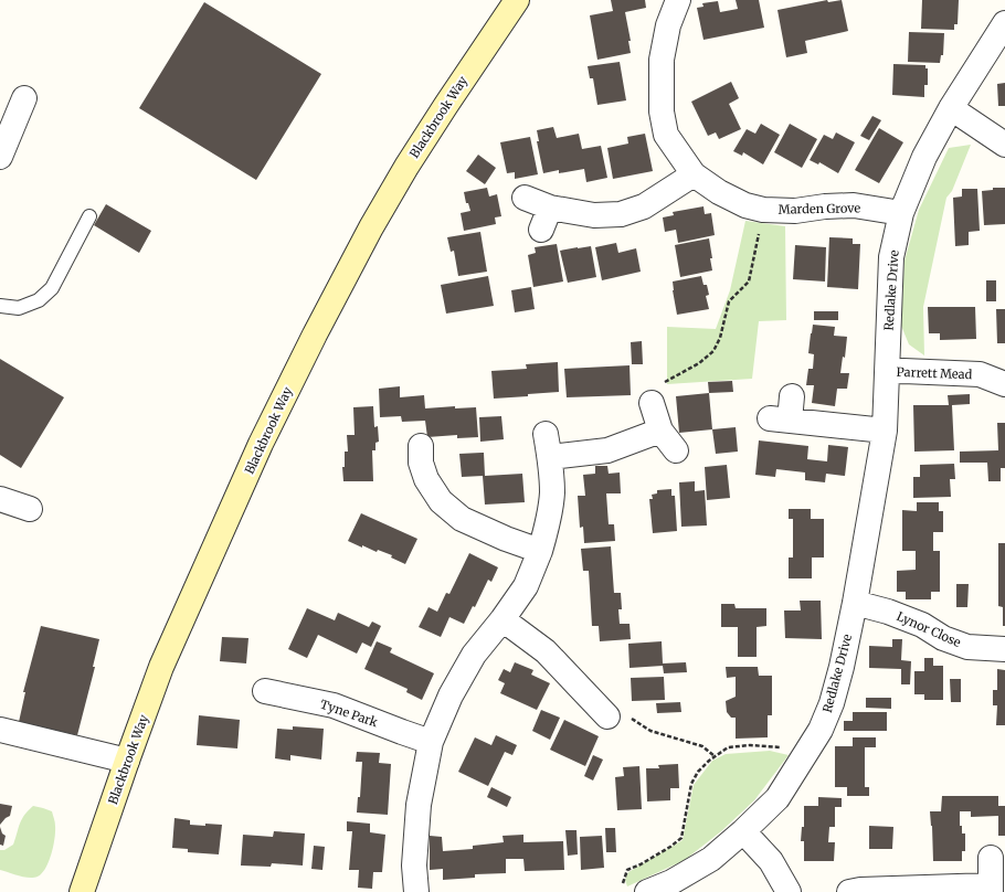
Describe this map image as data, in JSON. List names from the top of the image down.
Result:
{
  "streets": {
    "street": [
      "Blackbrook Way",
      "Marden Grove",
      "Redlake Drive",
      "Parrett Mead",
      "Lynor Close",
      "Tyne Park"
    ]
  },
  "crossings": [
    ["Marden Grove", "Redlake Drive"],
    ["Redlake Drive", "Parrett Mead"],
    ["Redlake Drive", "Lynor Close"]
  ]
}
